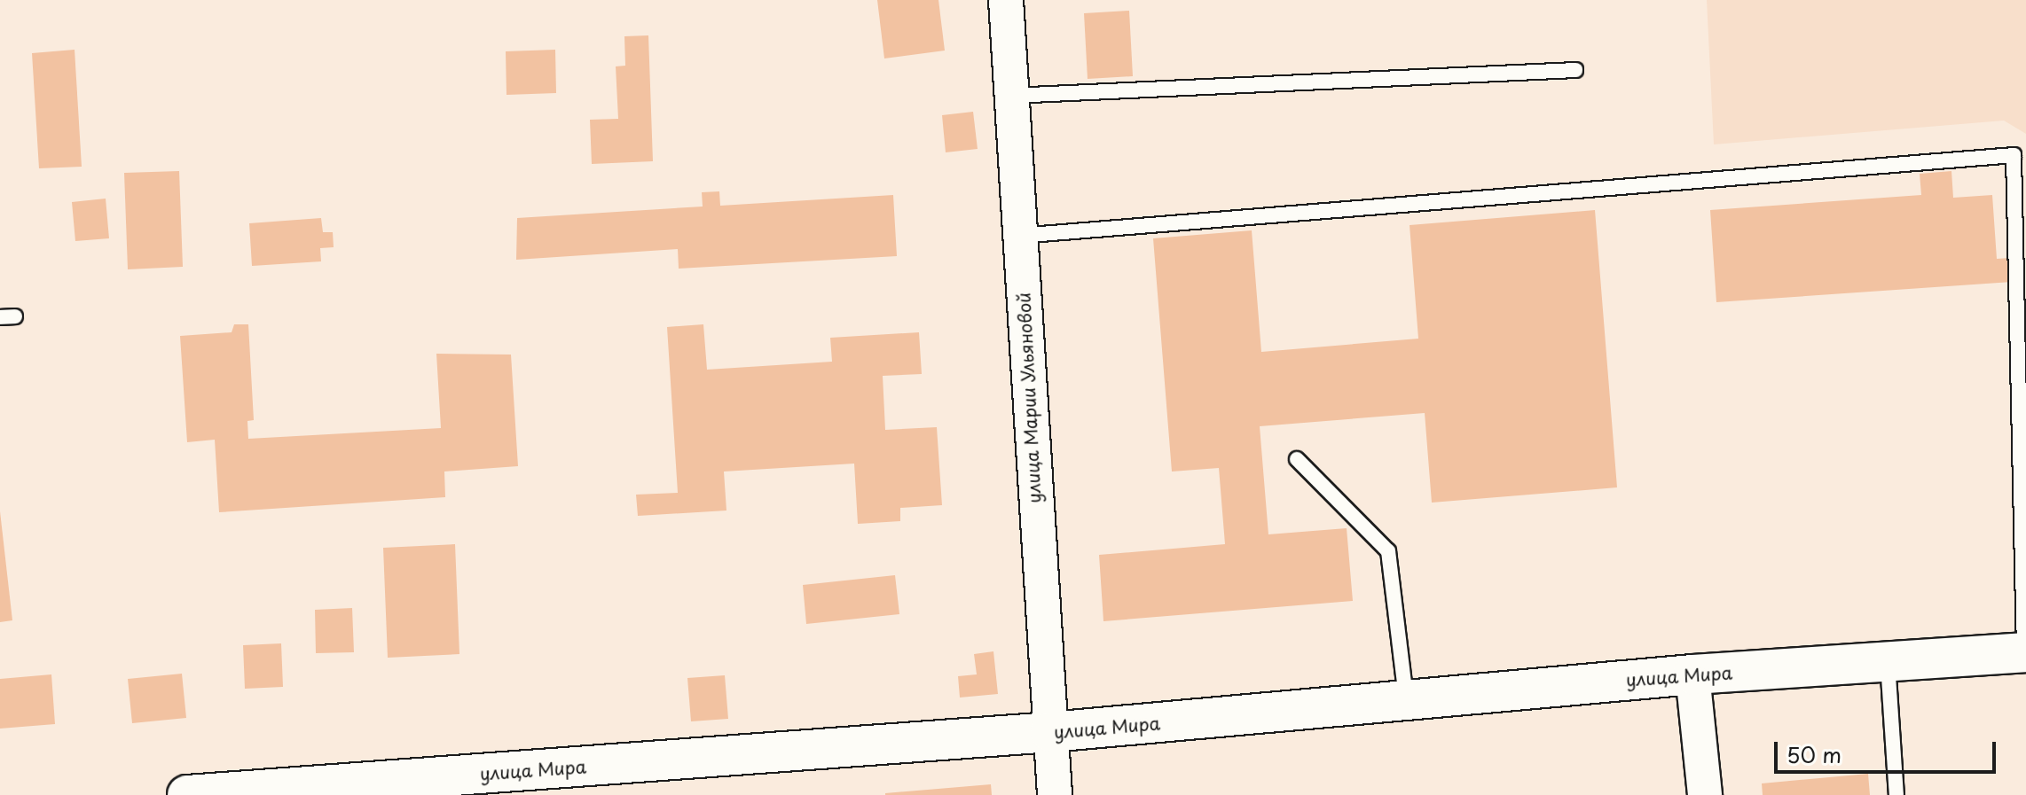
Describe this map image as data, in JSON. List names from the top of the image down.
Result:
{
  "streets": {
    "main road": ["улица Мира"],
    "street": ["улица Марии Ульяновой"]
  },
  "crossings": [
    ["улица Марии Ульяновой", "улица Мира"]
  ],
  "scale_bar": "50 m"
}
